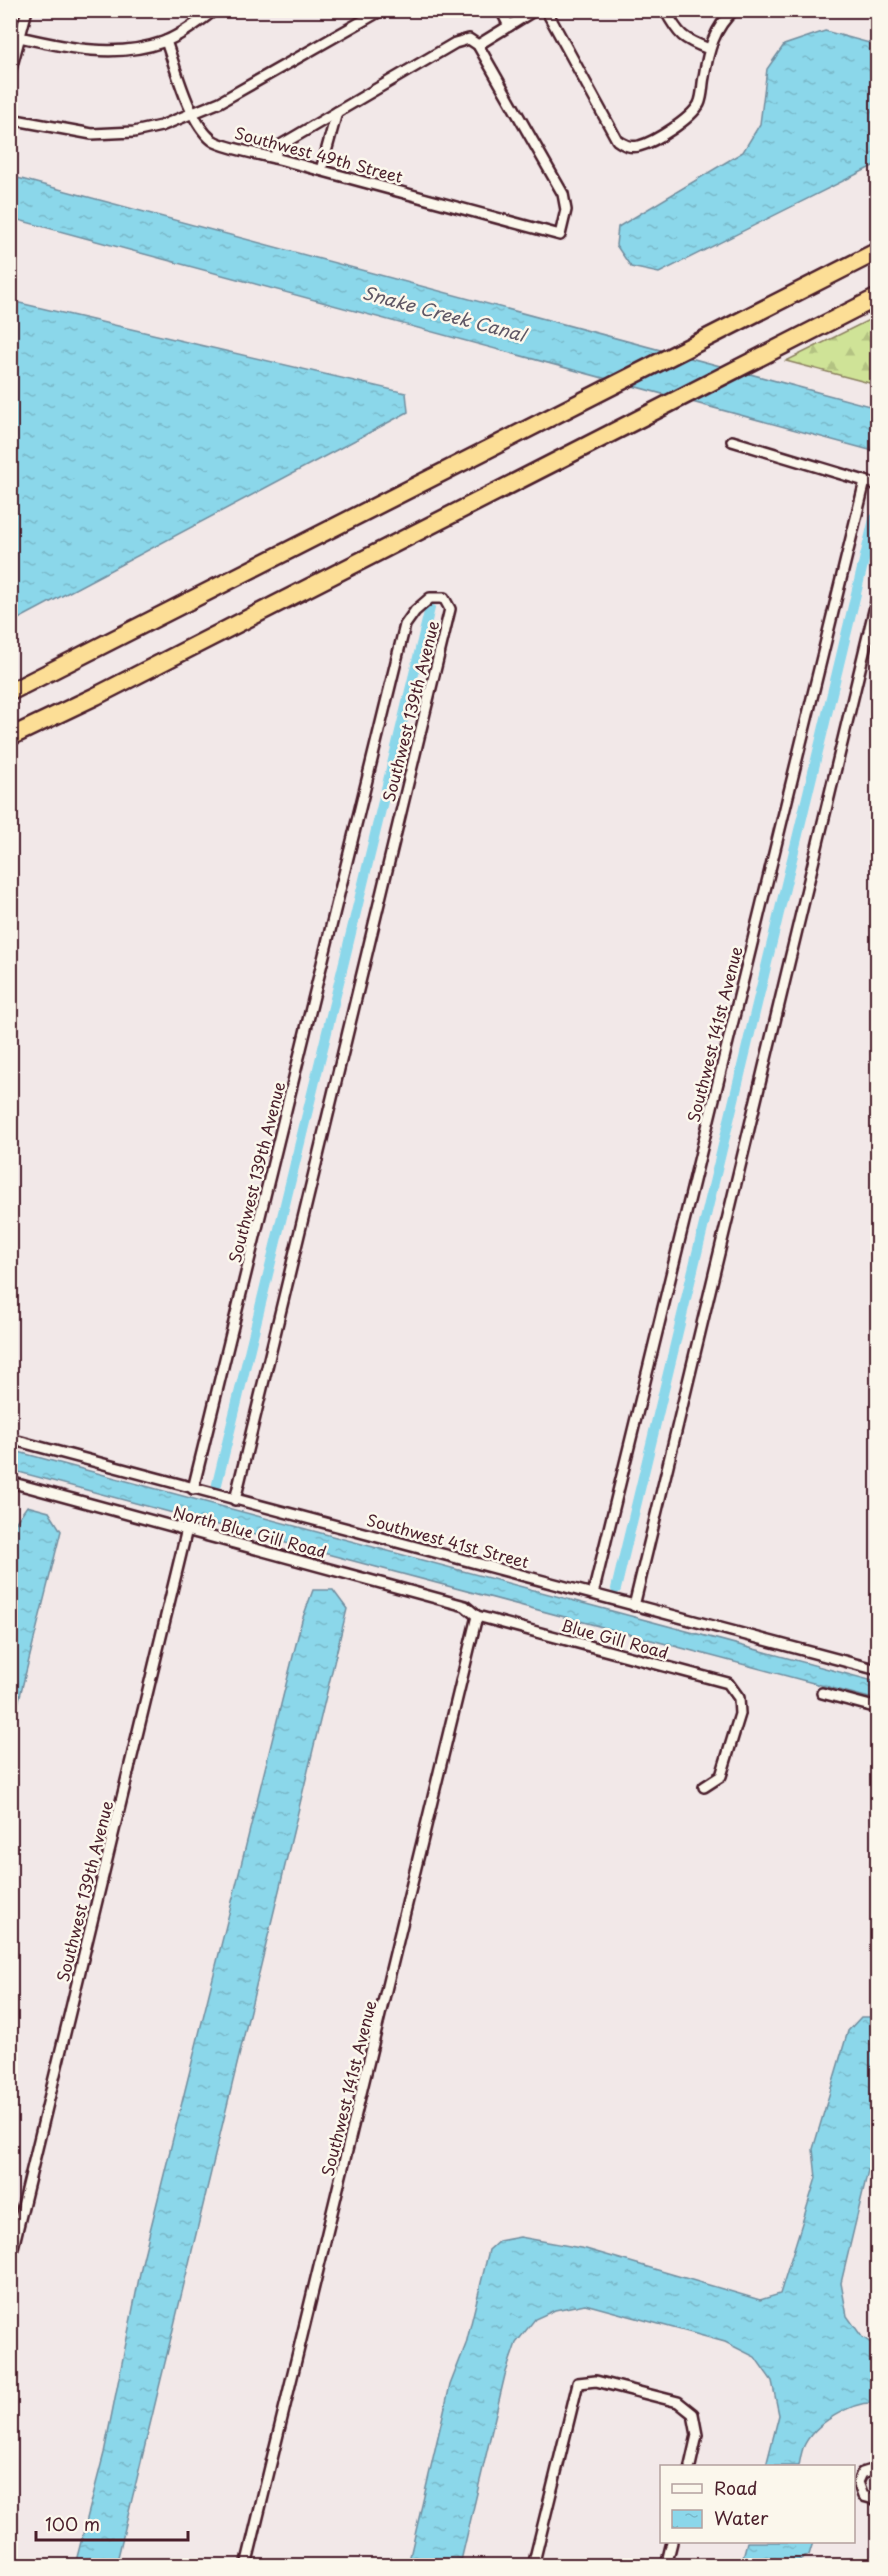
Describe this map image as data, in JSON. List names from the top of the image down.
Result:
{
  "streets": {
    "street": [
      "Southwest 49th Street",
      "Southwest 139th Avenue",
      "Southwest 141st Avenue",
      "North Blue Gill Road",
      "Southwest 41st Street",
      "Blue Gill Road"
    ]
  },
  "crossings": [
    ["Southwest 139th Avenue", "North Blue Gill Road"],
    ["Southwest 139th Avenue", "Southwest 41st Street"],
    ["Southwest 141st Avenue", "North Blue Gill Road"],
    ["Southwest 141st Avenue", "Southwest 41st Street"],
    ["Southwest 141st Avenue", "Blue Gill Road"],
    ["North Blue Gill Road", "Blue Gill Road"]
  ],
  "water": ["Snake Creek Canal"],
  "legend": ["Road", "Water"],
  "scale_bar": "100 m"
}
